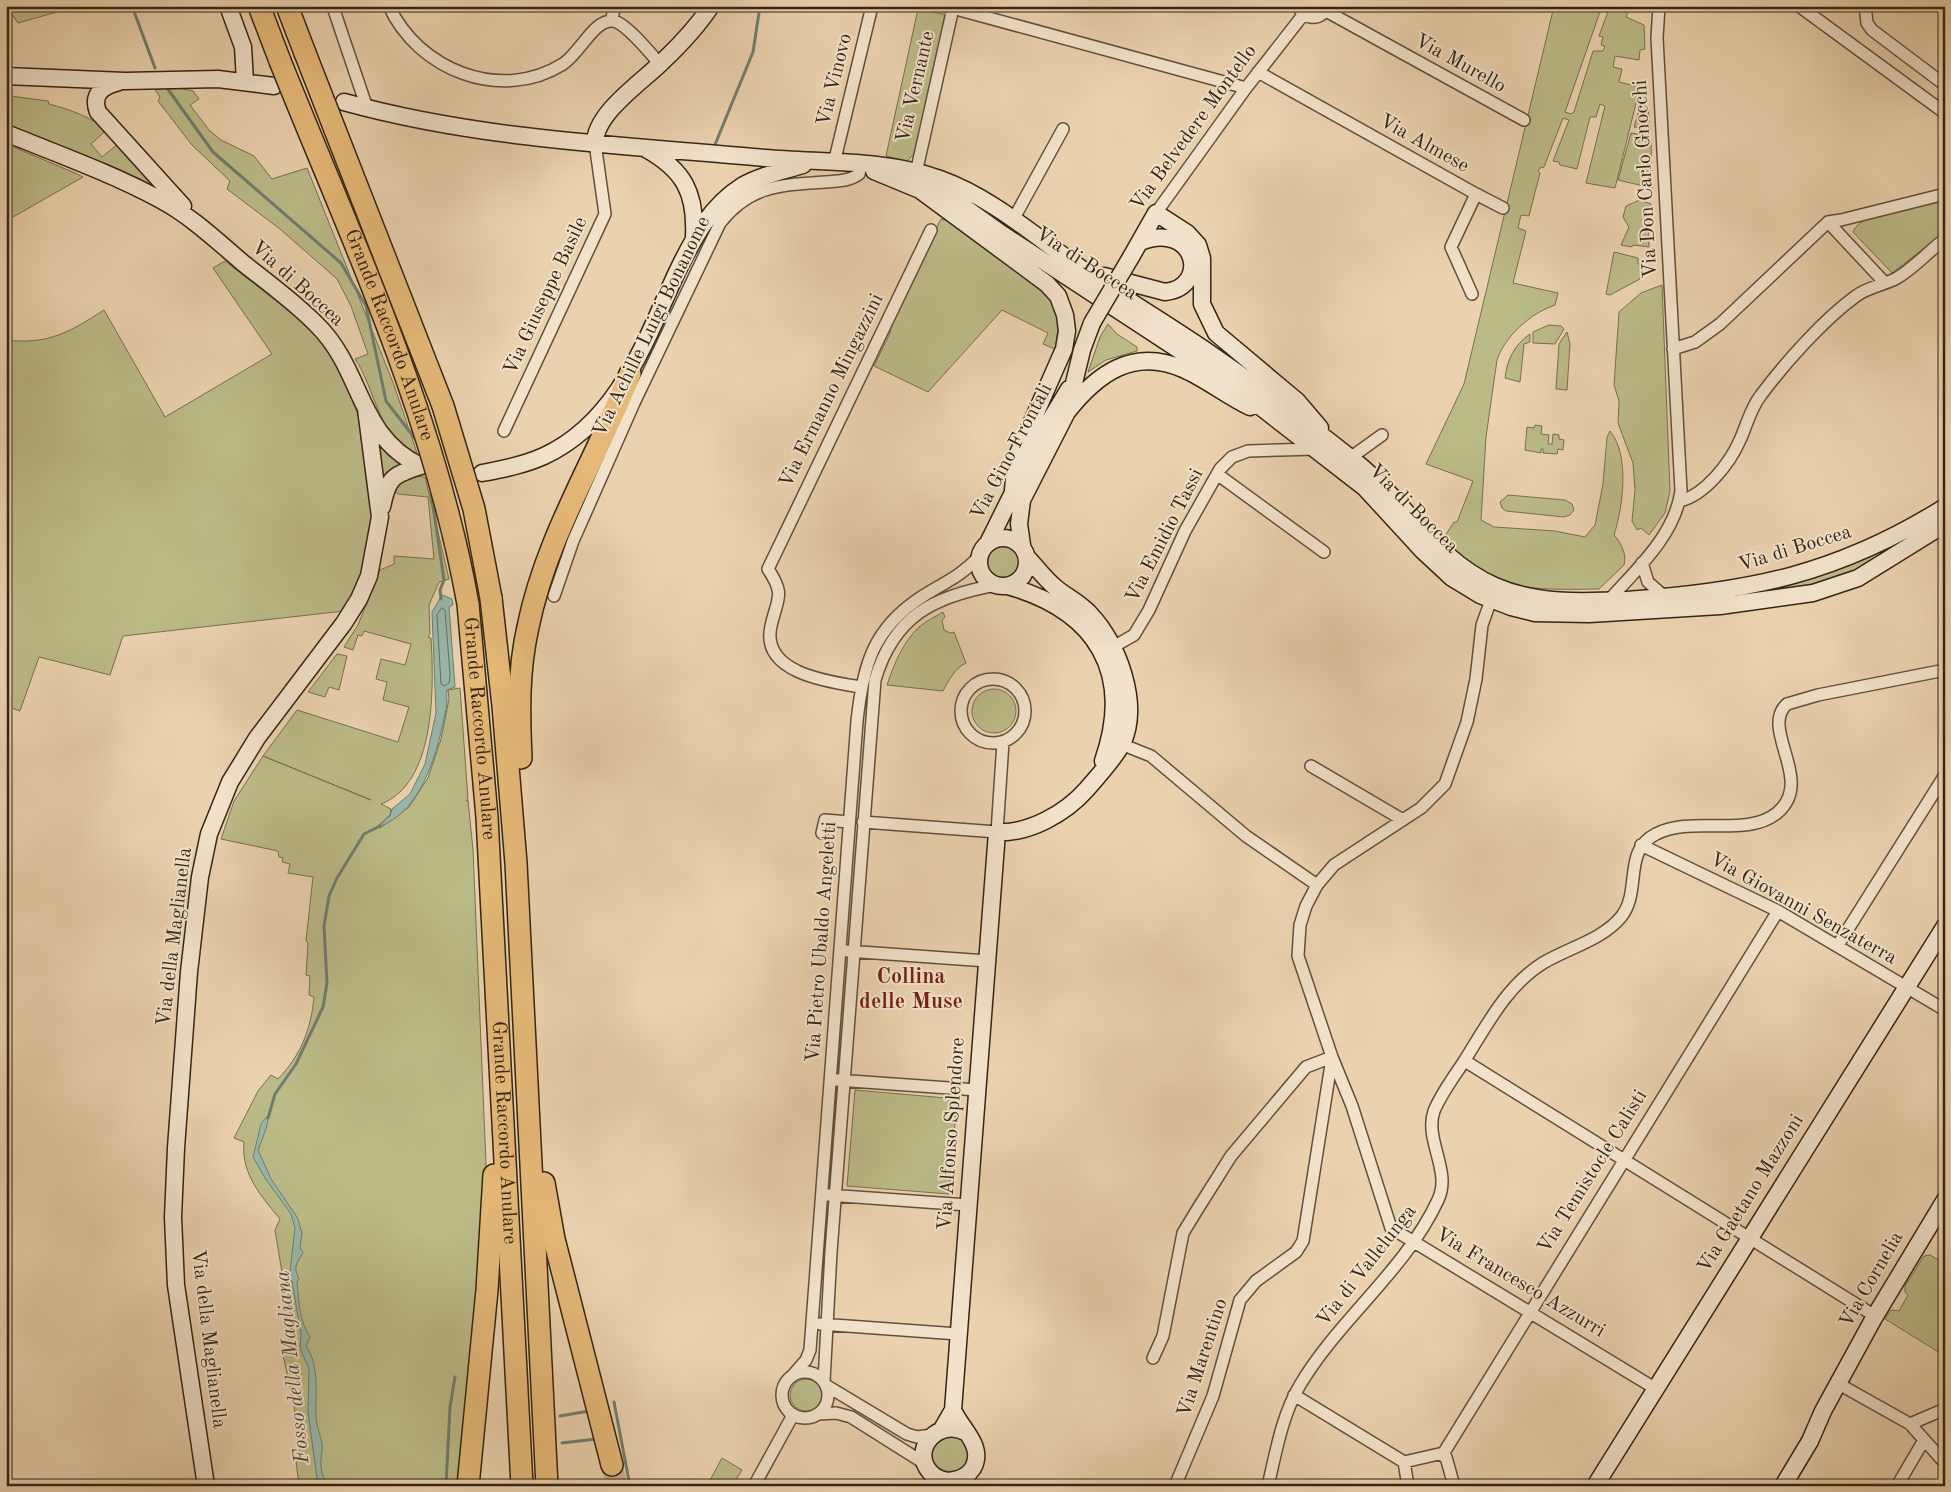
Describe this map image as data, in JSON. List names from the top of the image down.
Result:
{
  "streets": {
    "highway": ["Grande Raccordo Anulare"],
    "main road": [
      "Via Belvedere Montello",
      "Via di Boccea",
      "Via Gino Frontali",
      "Via della Maglianella",
      "Via Alfonso Splendore",
      "Via Gaetano Mazzoni",
      "Via Cornelia"
    ],
    "street": [
      "Via Murello",
      "Via Vinovo",
      "Via Vernante",
      "Via Almese",
      "Via Don Carlo Gnocchi",
      "Via Giuseppe Basile",
      "Via Achille Luigi Bonanome",
      "Via Ermanno Mingazzini",
      "Via Emidio Tassi",
      "Via Giovanni Senzaterra",
      "Via Pietro Ubaldo Angeletti",
      "Via Temistocle Calisti",
      "Via di Vallelunga",
      "Via Francesco Azzurri",
      "Via Marentino"
    ]
  },
  "crossings": [
    ["Via Vinovo", "Via di Boccea"],
    ["Via Vernante", "Via di Boccea"],
    ["Via Belvedere Montello", "Via Almese"],
    ["Via Belvedere Montello", "Via Gino Frontali"],
    ["Via Don Carlo Gnocchi", "Via di Boccea"],
    ["Via di Boccea", "Via Giuseppe Basile"],
    ["Via di Boccea", "Via Achille Luigi Bonanome"],
    ["Via di Boccea", "Via Emidio Tassi"],
    ["Via di Boccea", "Via della Maglianella"],
    ["Via di Boccea", "Via Francesco Azzurri"],
    ["Via Ermanno Mingazzini", "Via Pietro Ubaldo Angeletti"],
    ["Via Gino Frontali", "Via Pietro Ubaldo Angeletti"],
    ["Via Giovanni Senzaterra", "Via Temistocle Calisti"],
    ["Via Giovanni Senzaterra", "Via Gaetano Mazzoni"],
    ["Via Giovanni Senzaterra", "Via di Vallelunga"],
    ["Via Temistocle Calisti", "Via Francesco Azzurri"],
    ["Via Gaetano Mazzoni", "Via Francesco Azzurri"],
    ["Via di Vallelunga", "Via Francesco Azzurri"],
    ["Via Francesco Azzurri", "Via Marentino"]
  ],
  "districts": ["Collina delle Muse"],
  "water": ["Fosso della Magliana"]
}
